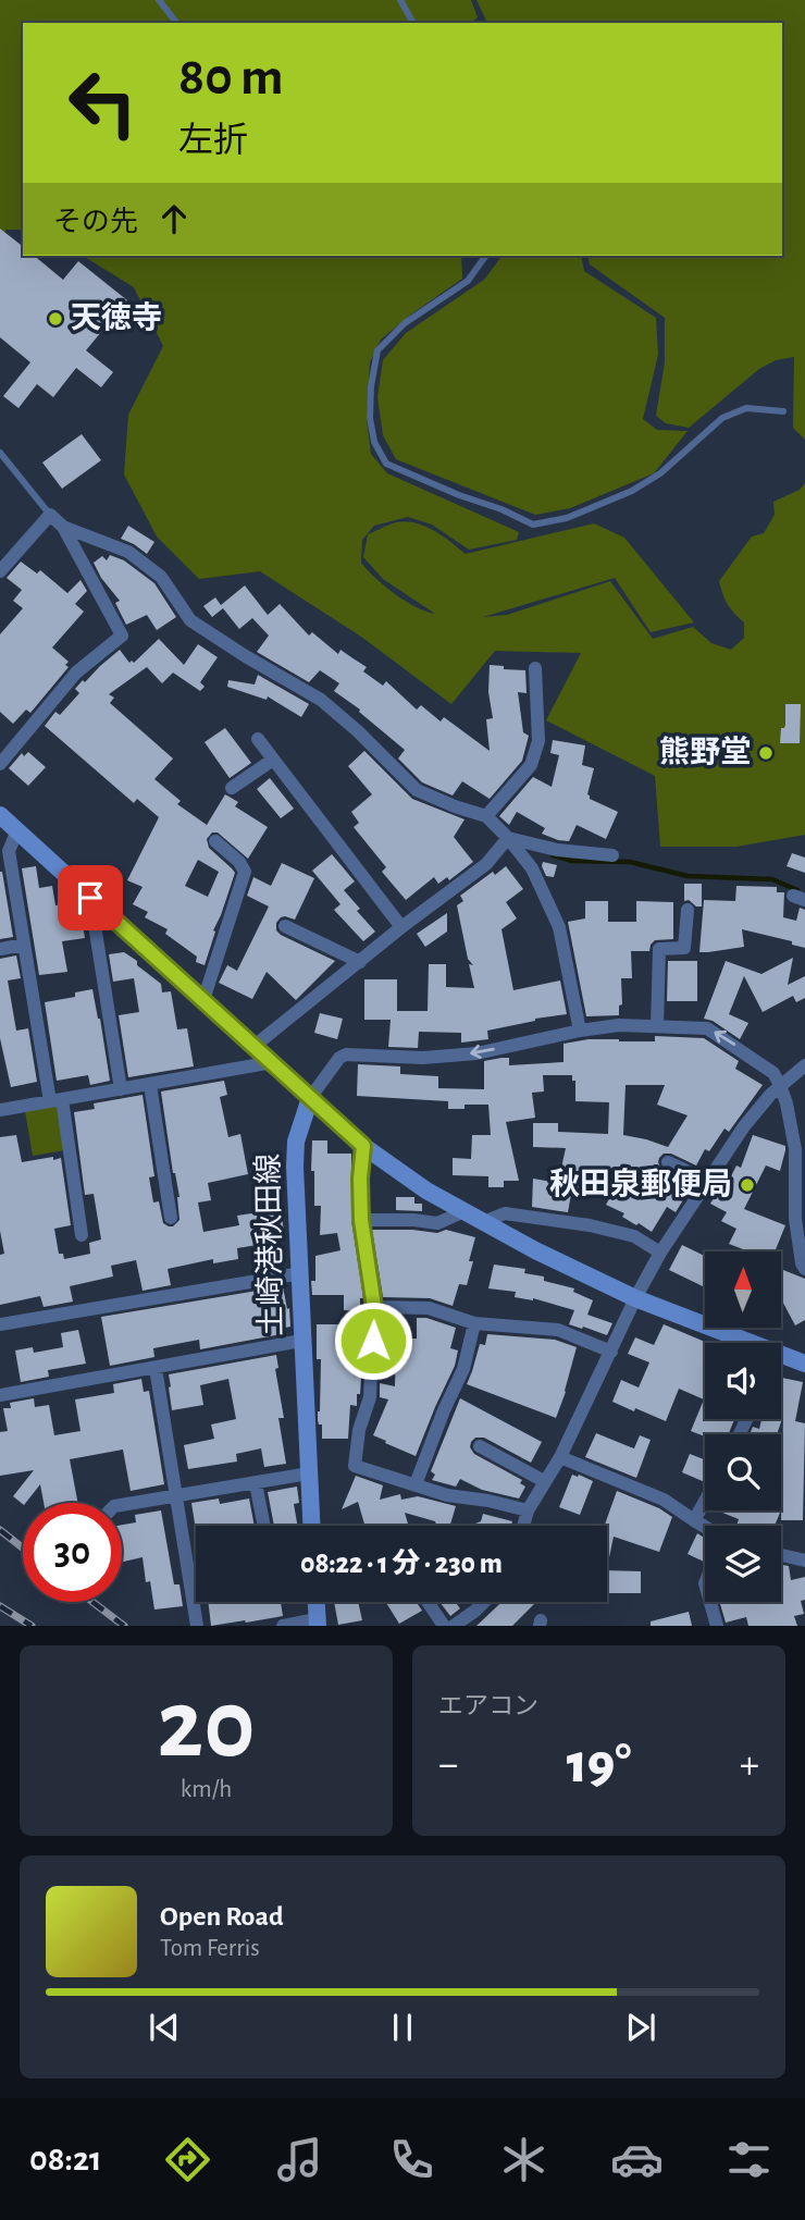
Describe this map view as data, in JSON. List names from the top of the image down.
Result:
{
  "streets": {
    "main road": ["土崎港秋田線"]
  },
  "places": ["天徳寺", "熊野堂", "秋田泉郵便局"],
  "north": "top",
  "page": {
    "turn": ["80 m", "左折"],
    "then": "その先",
    "limit": "30",
    "trip": "08:22 · 1 分 · 230 m",
    "tile": [
      ["20", "km/h"],
      "エアコン"
    ],
    "heat": ["−", "19°", "+"],
    "song": ["Open Road", "Tom Ferris"],
    "tabs": "08:21"
  }
}
